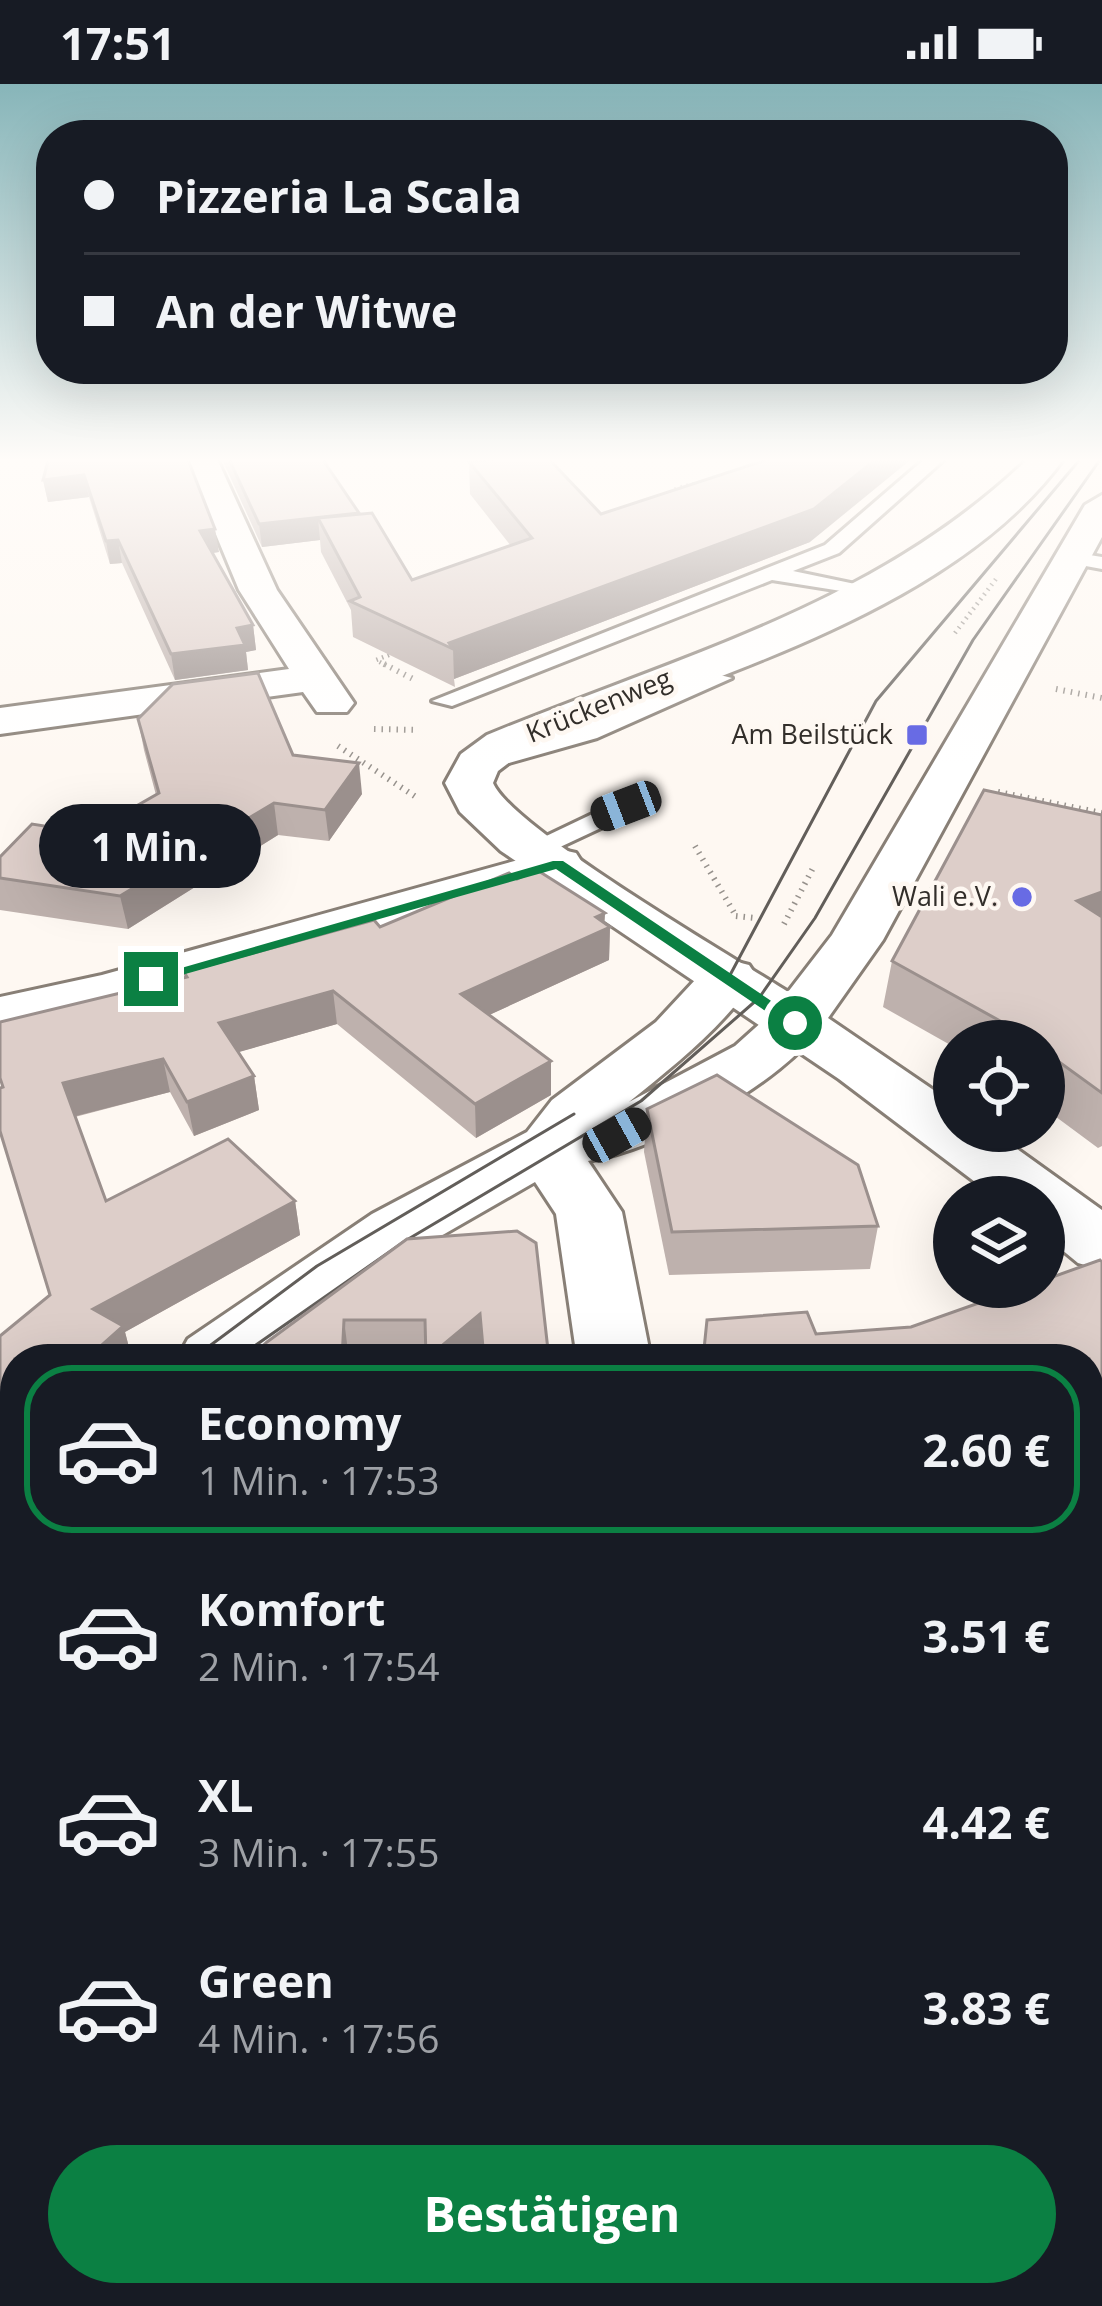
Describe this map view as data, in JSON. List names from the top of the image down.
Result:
{
  "streets": {
    "main road": ["Krückenweg"]
  },
  "places": {
    "transit": ["Am Beilstück"],
    "other": ["Wali e.V."]
  },
  "page": {
    "status": "17:51",
    "banner": ["Pizzeria La Scala", "An der Witwe"],
    "bubble": "1 Min.",
    "list": [
      {
        "name": "Economy",
        "note": "1 Min. · 17:53",
        "value": "2.60 €"
      },
      {
        "name": "Komfort",
        "note": "2 Min. · 17:54",
        "value": "3.51 €"
      },
      {
        "name": "XL",
        "note": "3 Min. · 17:55",
        "value": "4.42 €"
      },
      {
        "name": "Green",
        "note": "4 Min. · 17:56",
        "value": "3.83 €"
      }
    ],
    "buttons": "Bestätigen"
  }
}
